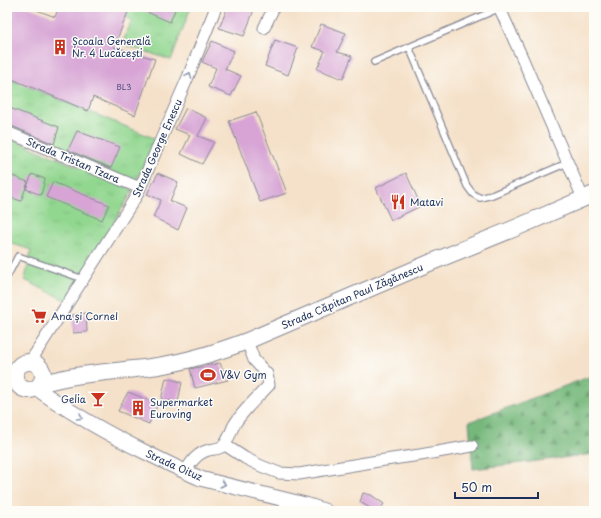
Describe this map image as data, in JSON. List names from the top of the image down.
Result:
{
  "streets": {
    "main road": ["Strada Căpitan Paul Zăgănescu"],
    "street": ["Strada George Enescu", "Strada Tristan Tzara", "Strada Oituz"]
  },
  "crossings": [
    ["Strada George Enescu", "Strada Tristan Tzara"],
    ["Strada George Enescu", "Strada Căpitan Paul Zăgănescu"],
    ["Strada George Enescu", "Strada Oituz"],
    ["Strada Căpitan Paul Zăgănescu", "Strada Oituz"]
  ],
  "one_way": ["Strada George Enescu", "Strada Oituz"],
  "places": {
    "building": ["Școala Generală Nr. 4 Lucăcești", "Supermarket Euroving"],
    "restaurant": ["Matavi"],
    "supermarket": ["Ana și Cornel"],
    "sports": ["V&V Gym"],
    "bar": ["Gelia"]
  },
  "house_numbers": ["BL3"],
  "scale_bar": "50 m"
}
